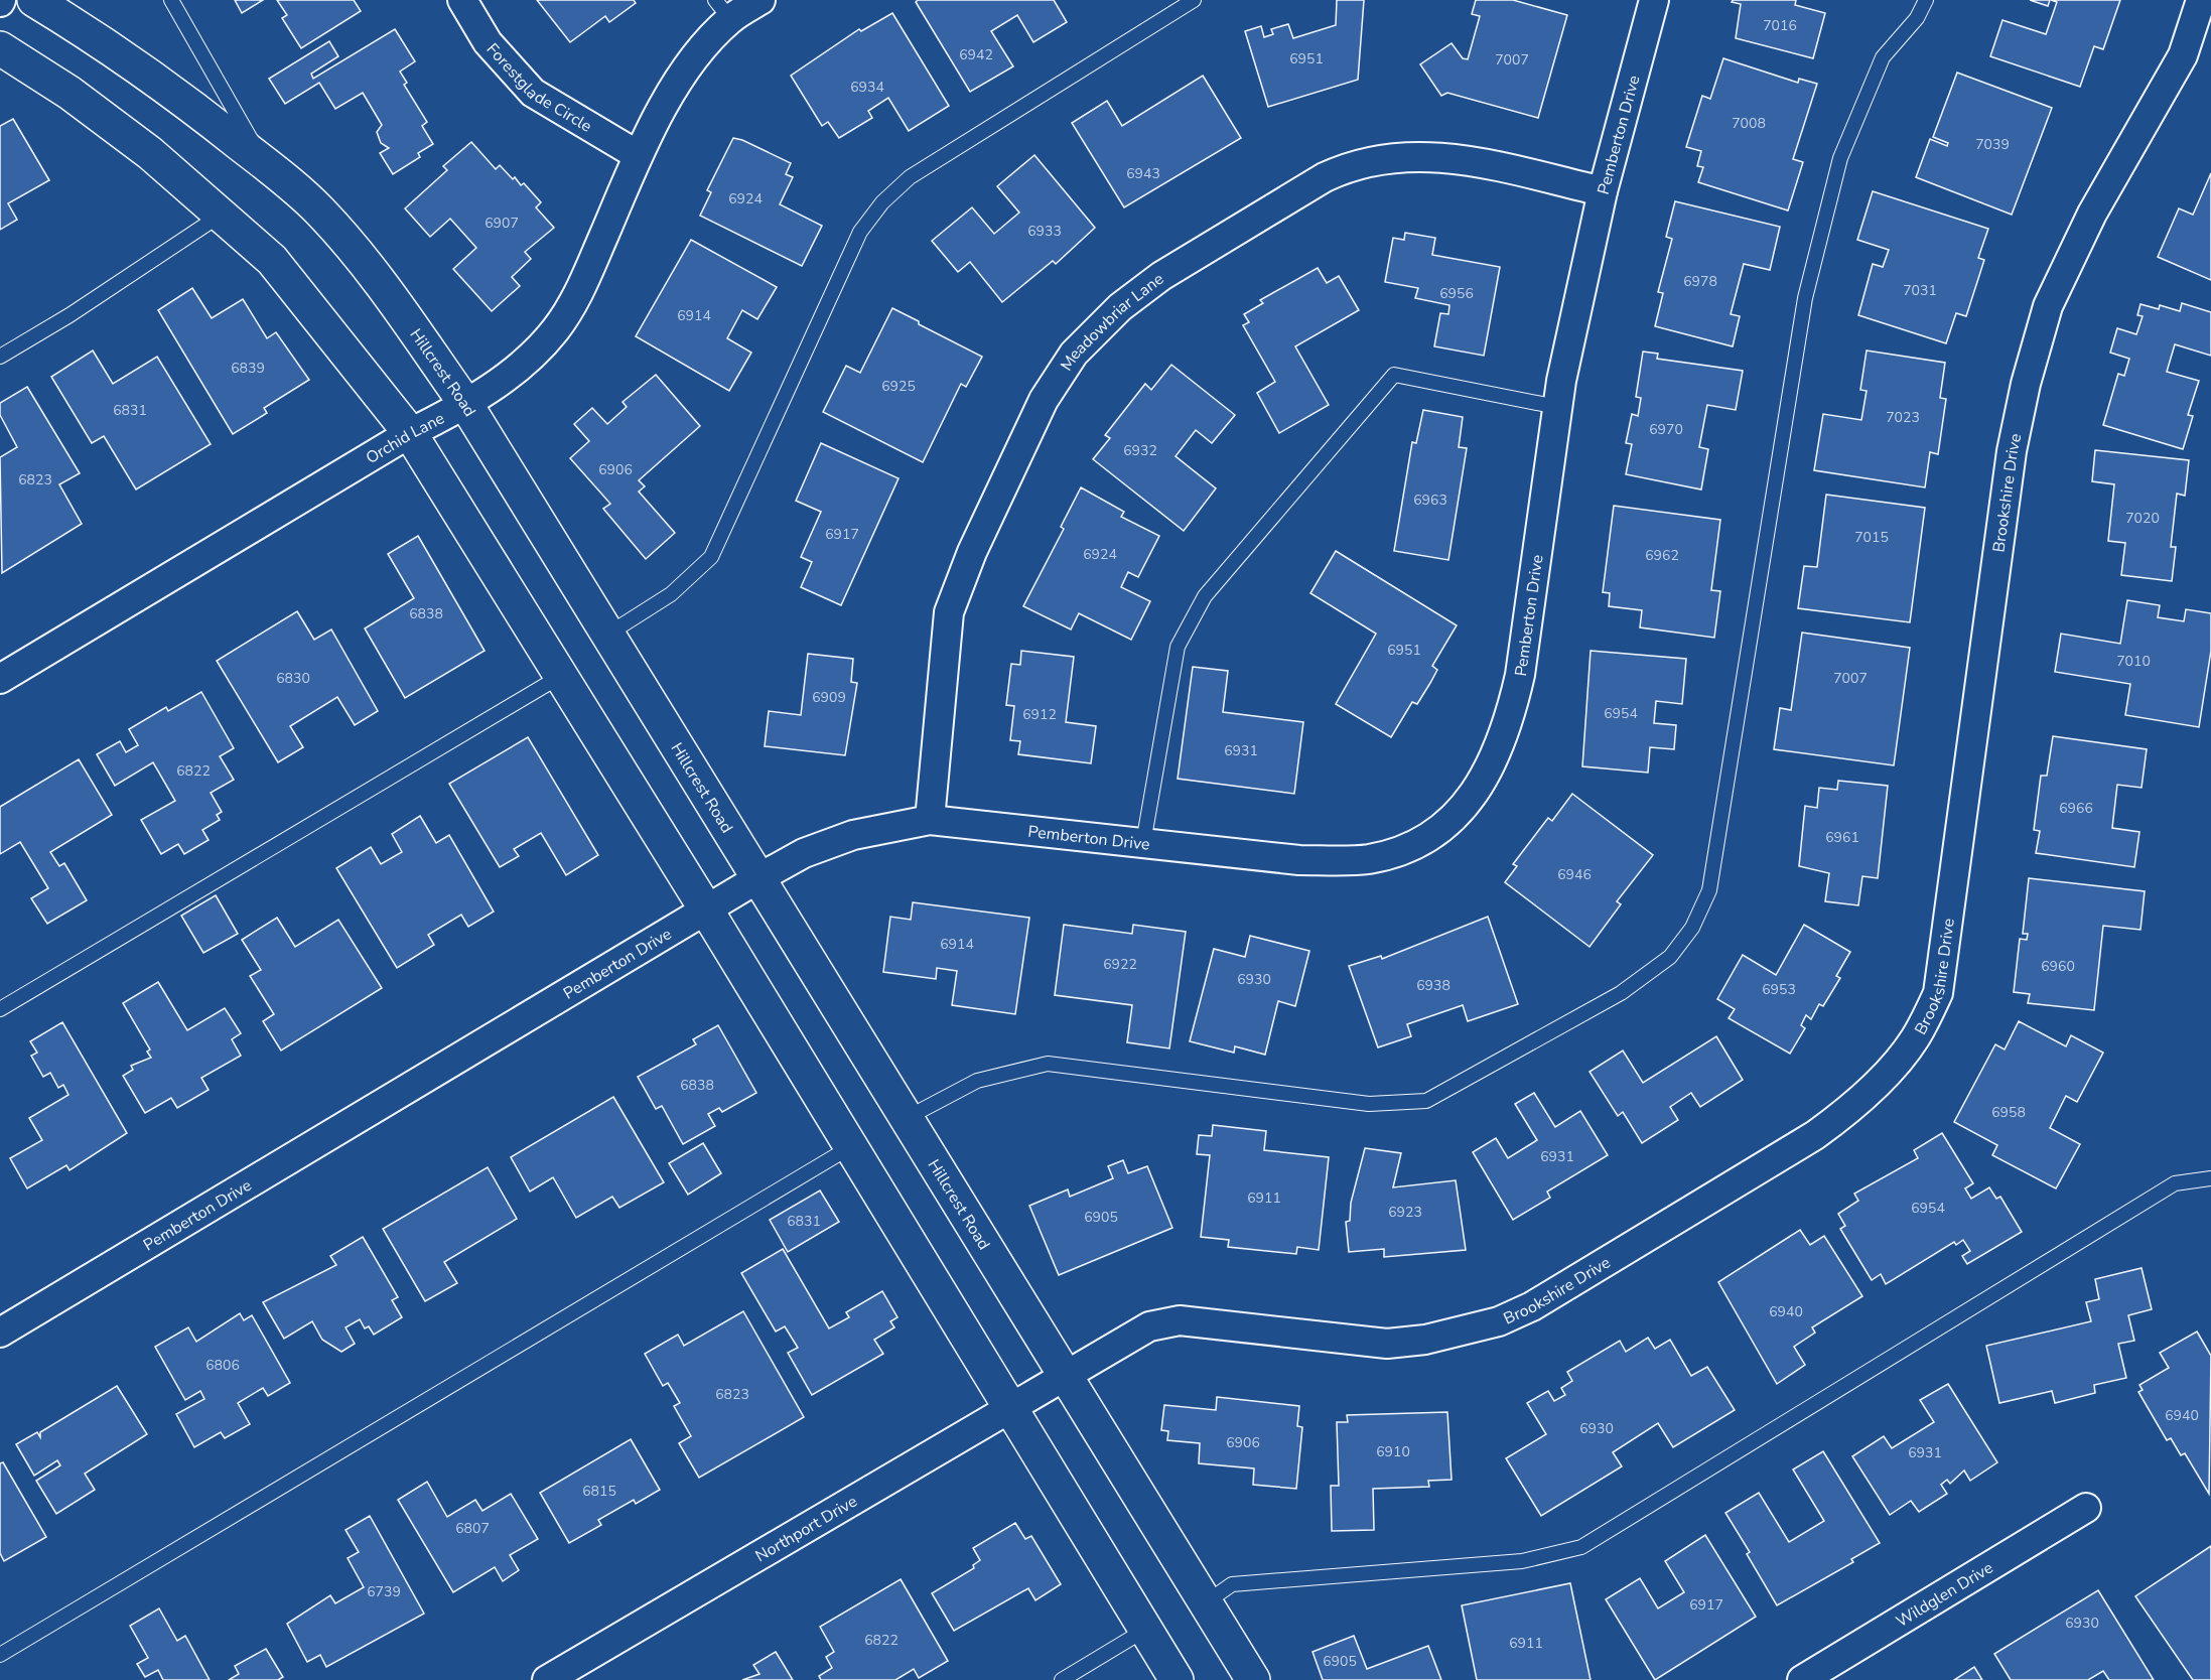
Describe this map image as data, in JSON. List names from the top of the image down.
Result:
{
  "streets": {
    "main road": ["Hillcrest Road"],
    "street": [
      "Forestglade Circle",
      "Pemberton Drive",
      "Meadowbriar Lane",
      "Orchid Lane",
      "Brookshire Drive",
      "Northport Drive",
      "Wildglen Drive"
    ]
  },
  "crossings": [
    ["Forestglade Circle", "Orchid Lane"],
    ["Pemberton Drive", "Meadowbriar Lane"],
    ["Pemberton Drive", "Hillcrest Road"],
    ["Hillcrest Road", "Orchid Lane"],
    ["Hillcrest Road", "Brookshire Drive"],
    ["Hillcrest Road", "Northport Drive"],
    ["Brookshire Drive", "Northport Drive"]
  ],
  "house_numbers": [
    "7016",
    "6942",
    "6951",
    "7007",
    "6934",
    "7008",
    "7039",
    "6943",
    "6924",
    "6907",
    "6933",
    "6978",
    "7031",
    "6956",
    "6914",
    "6839",
    "6925",
    "6831",
    "7023",
    "6970",
    "6932",
    "6906",
    "6823",
    "6963",
    "7020",
    "6917",
    "7015",
    "6924",
    "6962",
    "6838",
    "6951",
    "7010",
    "6830",
    "7007",
    "6909",
    "6954",
    "6912",
    "6931",
    "6822",
    "6966",
    "6961",
    "6946",
    "6914",
    "6922",
    "6960",
    "6930",
    "6938",
    "6953",
    "6838",
    "6958",
    "6931",
    "6911",
    "6954",
    "6923",
    "6905",
    "6831",
    "6940",
    "6806",
    "6823",
    "6940",
    "6930",
    "6906",
    "6910",
    "6931",
    "6815",
    "6807",
    "6739",
    "6917",
    "6930",
    "6822",
    "6911",
    "6905"
  ]
}
